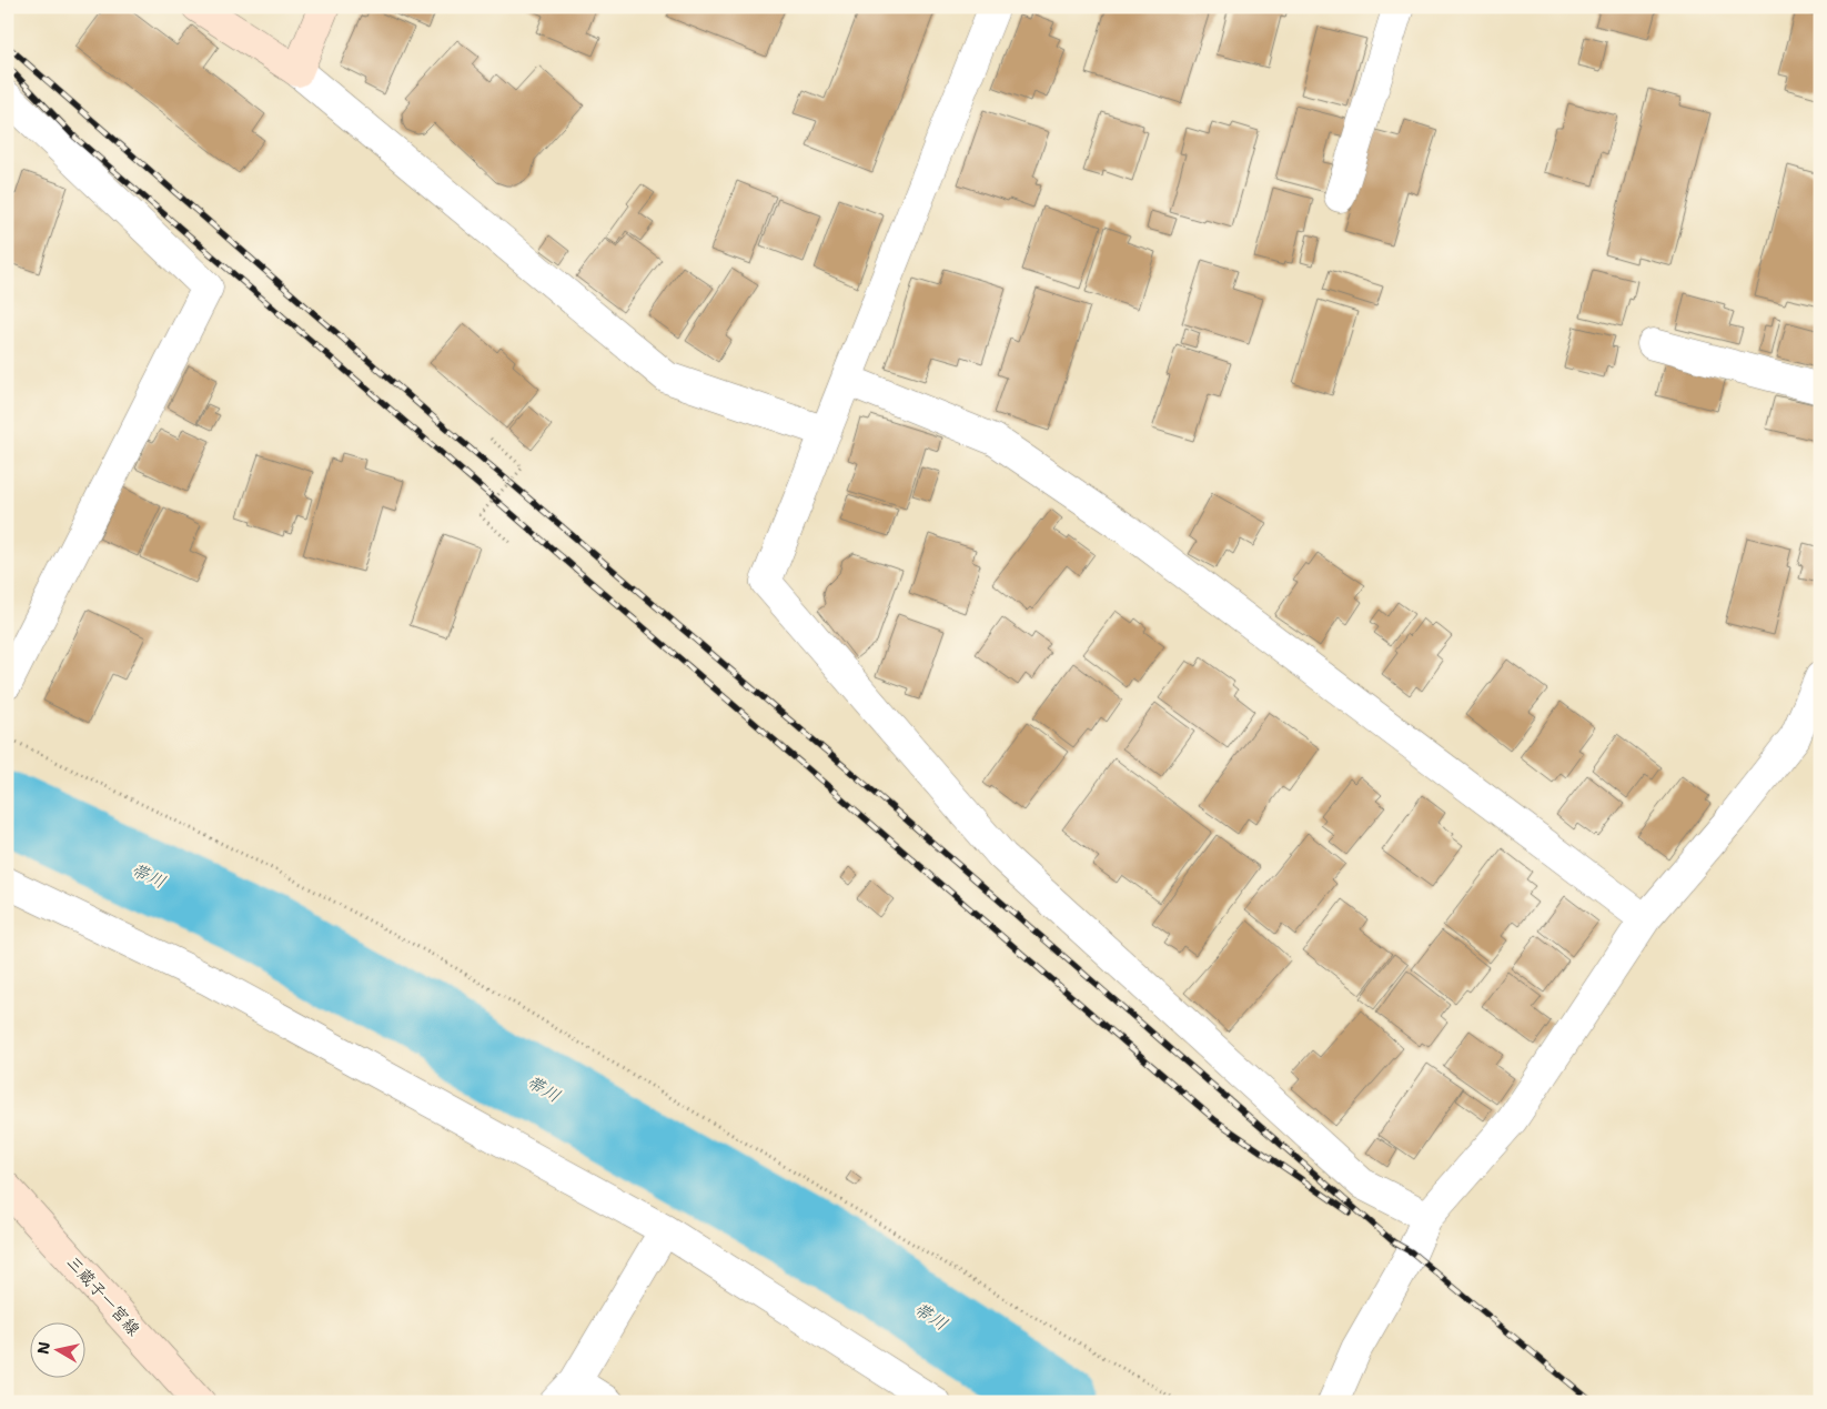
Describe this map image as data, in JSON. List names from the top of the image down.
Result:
{
  "streets": {
    "main road": ["三蔵子一宮線"]
  },
  "water": ["帯川"],
  "north": "left"
}
